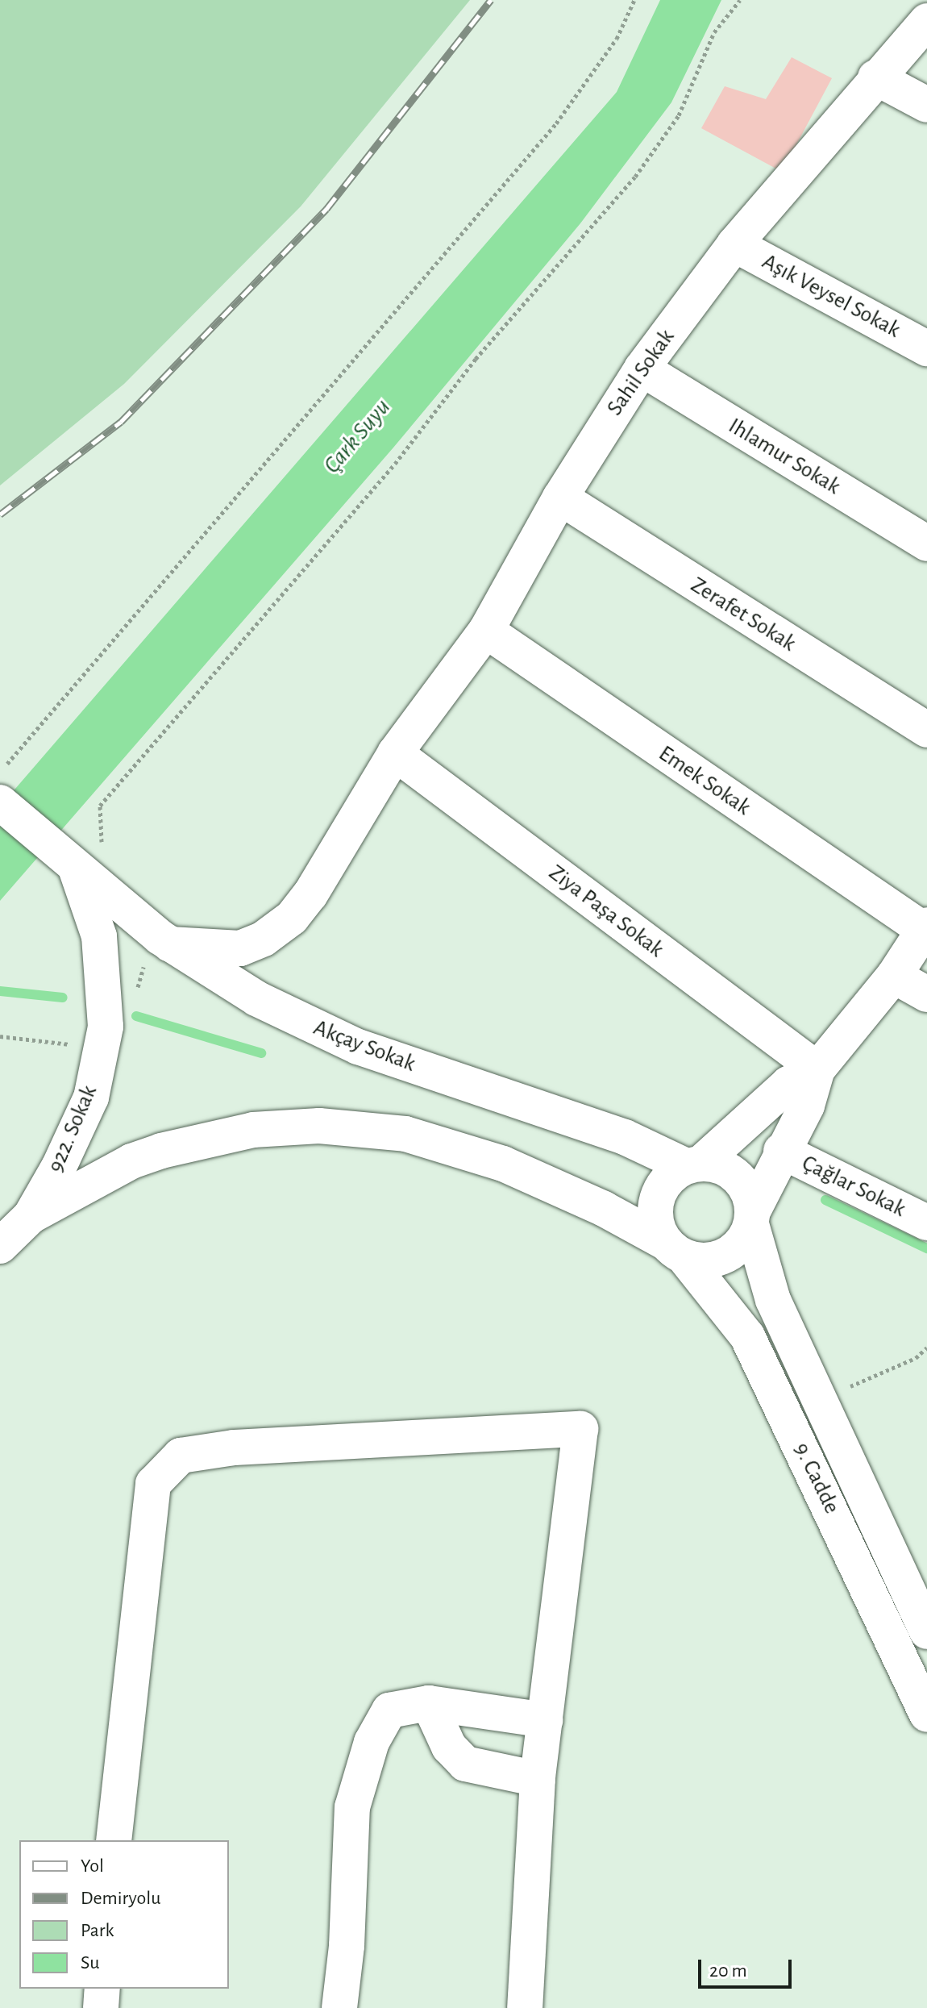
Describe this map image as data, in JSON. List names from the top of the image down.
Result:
{
  "streets": {
    "street": [
      "Aşık Veysel Sokak",
      "Sahil Sokak",
      "Ihlamur Sokak",
      "Zerafet Sokak",
      "Emek Sokak",
      "Ziya Paşa Sokak",
      "Akçay Sokak",
      "922. Sokak",
      "Çağlar Sokak",
      "9. Cadde"
    ]
  },
  "crossings": [
    ["Aşık Veysel Sokak", "Sahil Sokak"],
    ["Sahil Sokak", "Ihlamur Sokak"],
    ["Sahil Sokak", "Zerafet Sokak"],
    ["Sahil Sokak", "Emek Sokak"],
    ["Sahil Sokak", "Ziya Paşa Sokak"],
    ["Sahil Sokak", "Akçay Sokak"],
    ["Akçay Sokak", "922. Sokak"],
    ["Akçay Sokak", "9. Cadde"]
  ],
  "water": ["Çark Suyu"],
  "legend": [
    "Yol",
    "Demiryolu",
    "Park",
    "Su"
  ],
  "scale_bar": "20 m"
}
